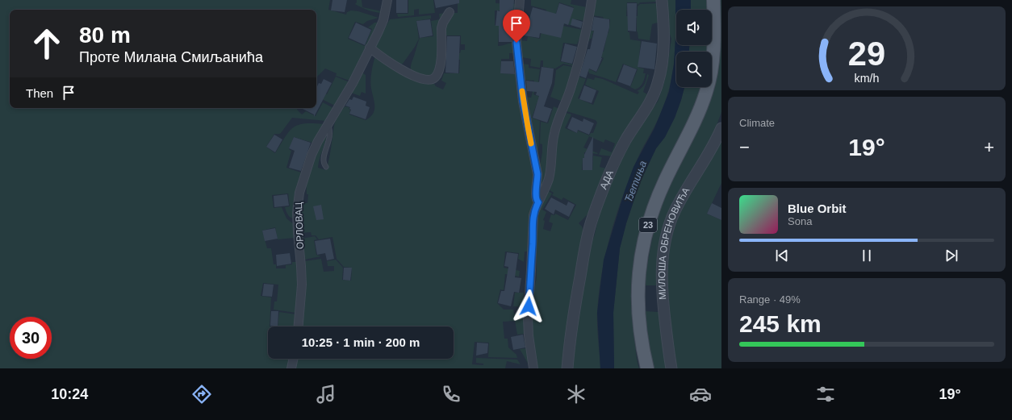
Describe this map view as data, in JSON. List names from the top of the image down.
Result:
{
  "streets": {
    "main road": ["23"],
    "street": ["АДА", "ОРЛОВАЦ", "МИЛОША ОБРЕНОВИЋА"]
  },
  "water": ["Ђетиња"],
  "page": {
    "turn": ["80 m", "Проте Милана Смиљанића"],
    "then": "Then",
    "tile": [
      "Climate",
      ["Range · 49%", "245 km"]
    ],
    "heat": ["−", "19°", "+"],
    "song": ["Blue Orbit", "Sona"],
    "limit": "30",
    "trip": "10:25 · 1 min · 200 m",
    "tabs": ["10:24", "19°"],
    "gauge": ["29", "km/h"]
  }
}
